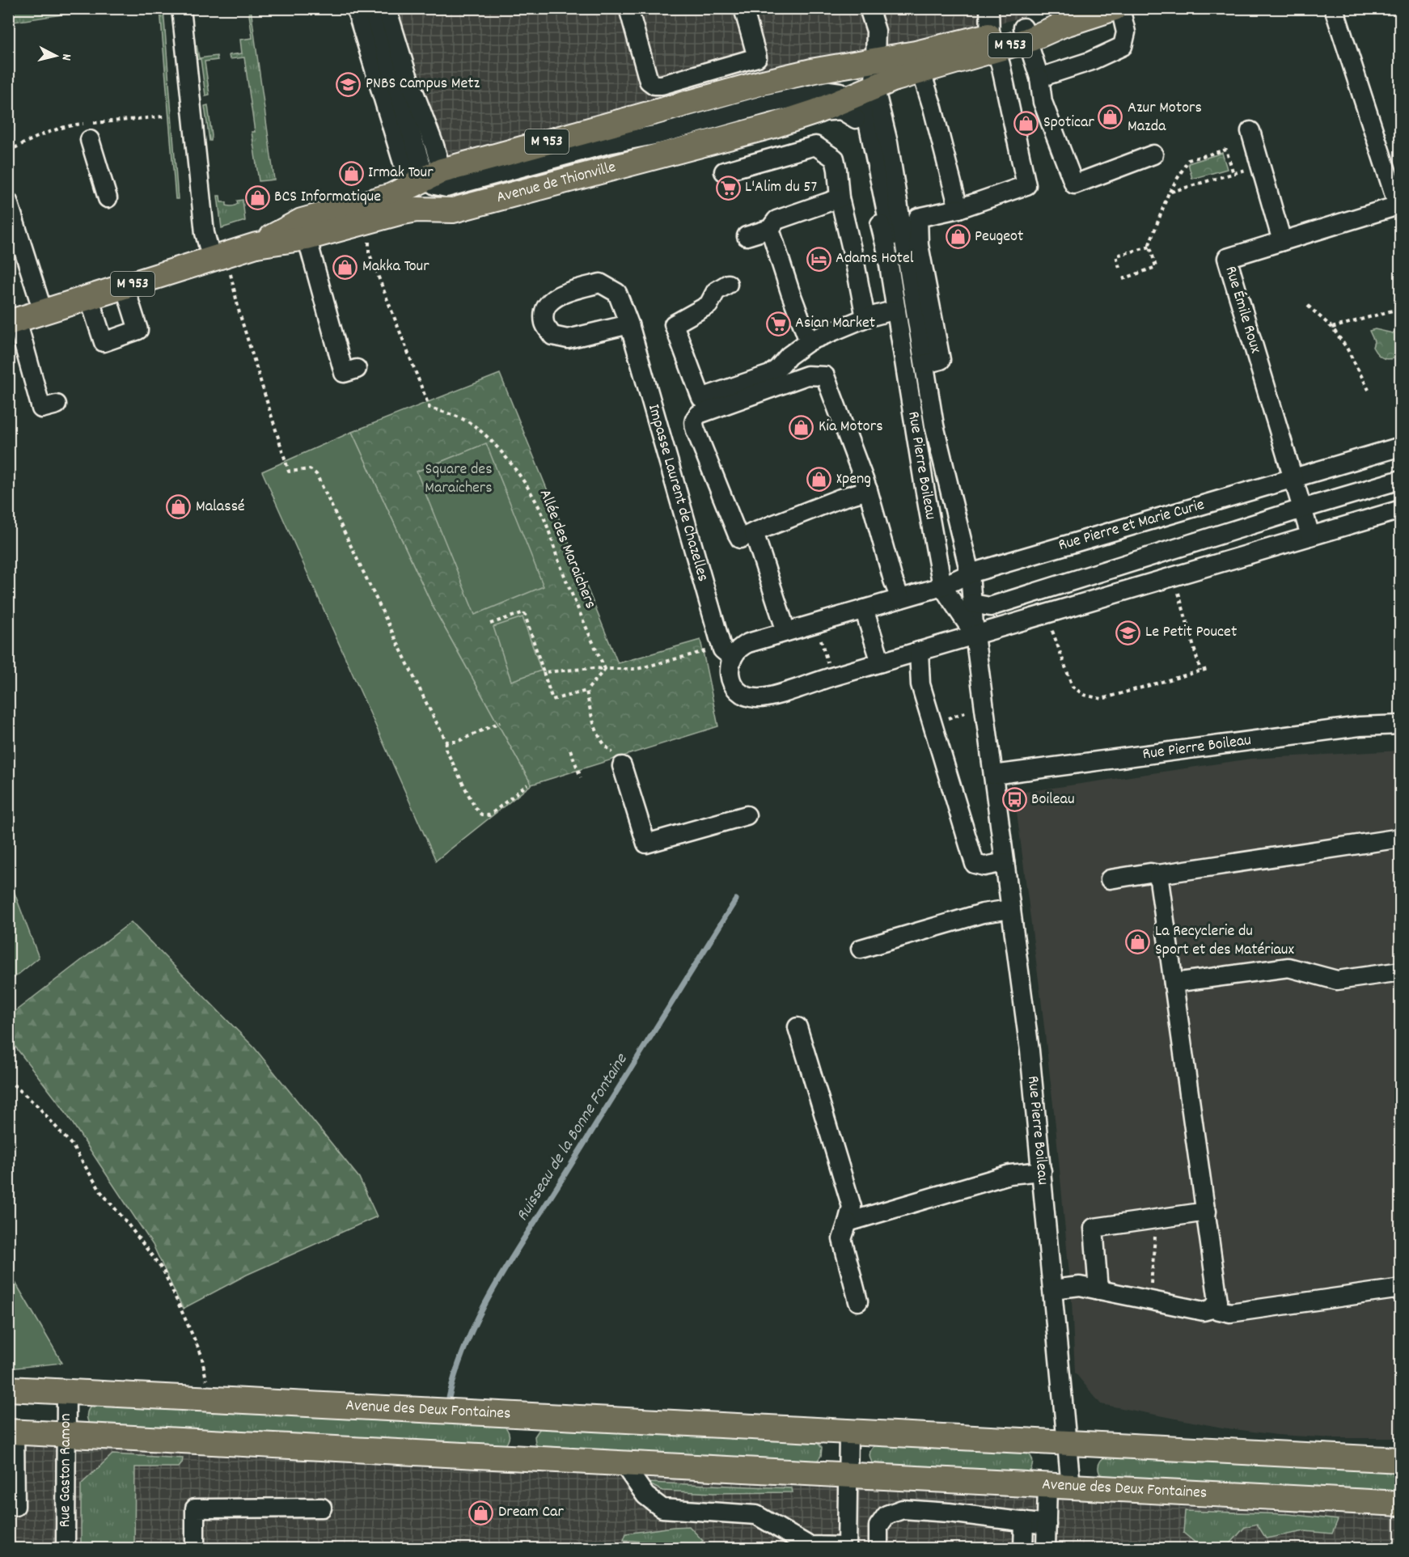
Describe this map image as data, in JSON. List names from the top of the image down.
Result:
{
  "streets": {
    "main road": ["M 953", "Avenue de Thionville", "Avenue des Deux Fontaines"],
    "street": [
      "Rue Émile Roux",
      "Rue Pierre Boileau",
      "Impasse Laurent de Chazelles",
      "Rue Pierre et Marie Curie",
      "Rue Gaston Ramon"
    ],
    "path": ["Allée des Maraichers"]
  },
  "crossings": [
    ["Avenue de Thionville", "Rue Pierre Boileau"],
    ["Rue Émile Roux", "Rue Pierre et Marie Curie"],
    ["Rue Pierre Boileau", "Rue Pierre et Marie Curie"],
    ["Rue Pierre Boileau", "Avenue des Deux Fontaines"],
    ["Impasse Laurent de Chazelles", "Rue Pierre et Marie Curie"],
    ["Avenue des Deux Fontaines", "Rue Gaston Ramon"]
  ],
  "water": ["Ruisseau de la Bonne Fontaine"],
  "parks": ["Square des Maraichers"],
  "places": {
    "school or university": ["PNBS Campus Metz", "Le Petit Poucet"],
    "shop": [
      "Azur Motors Mazda",
      "Spoticar",
      "Irmak Tour",
      "BCS Informatique",
      "Peugeot",
      "Makka Tour",
      "Kia Motors",
      "Xpeng",
      "Malassé",
      "La Recyclerie du Sport et des Matériaux",
      "Dream Car"
    ],
    "supermarket": ["L'Alim du 57", "Asian Market"],
    "hotel": ["Adams Hotel"],
    "bus stop": ["Boileau"]
  },
  "north": "right"
}
